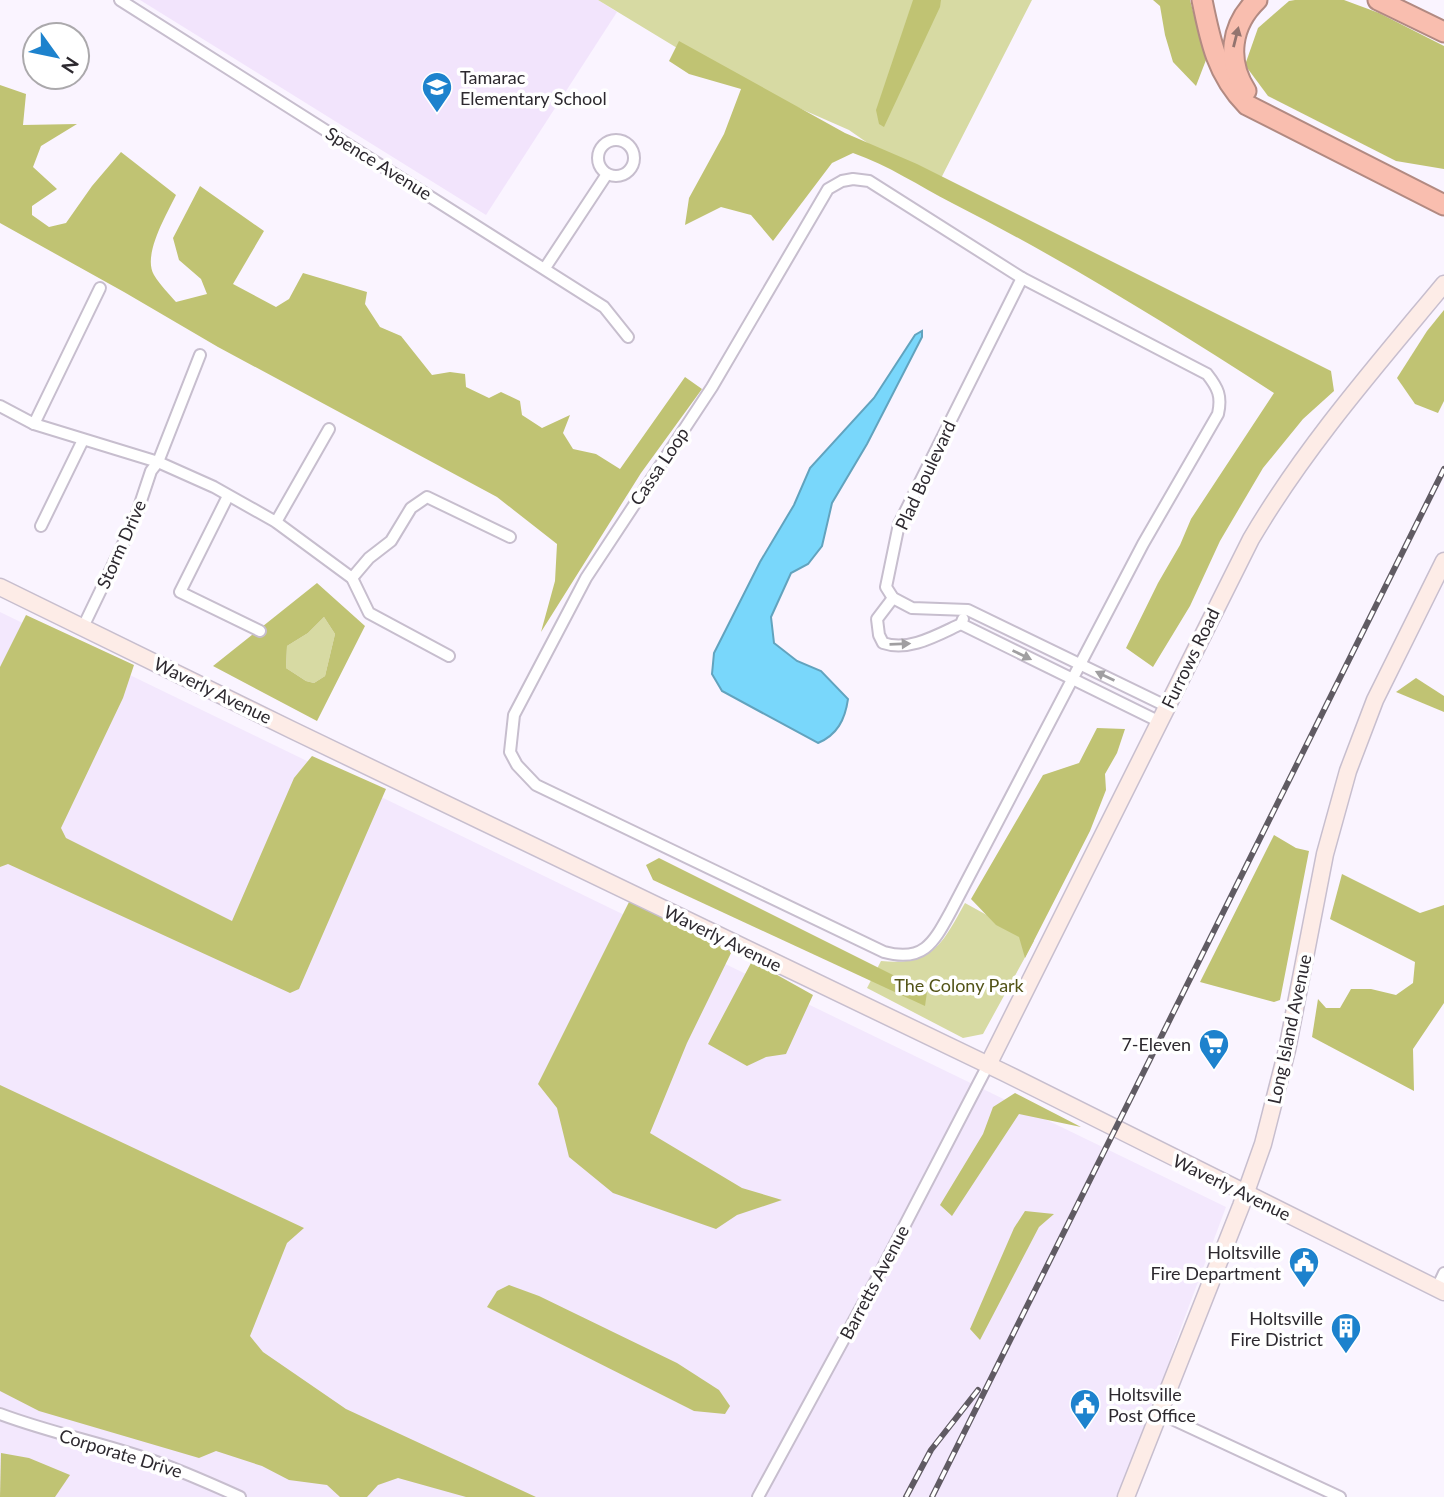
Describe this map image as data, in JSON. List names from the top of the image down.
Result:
{
  "streets": {
    "street": [
      "Spence Avenue",
      "Cassa Loop",
      "Plad Boulevard",
      "Storm Drive",
      "Furrows Road",
      "Waverly Avenue",
      "Long Island Avenue",
      "Barretts Avenue",
      "Corporate Drive"
    ]
  },
  "crossings": [
    ["Cassa Loop", "Plad Boulevard"],
    ["Storm Drive", "Waverly Avenue"],
    ["Furrows Road", "Waverly Avenue"],
    ["Furrows Road", "Barretts Avenue"],
    ["Waverly Avenue", "Long Island Avenue"],
    ["Waverly Avenue", "Barretts Avenue"]
  ],
  "parks": ["The Colony Park"],
  "places": {
    "school or university": ["Tamarac Elementary School"],
    "supermarket": ["7-Eleven"],
    "public building": ["Holtsville Fire Department", "Holtsville Post Office"],
    "building": ["Holtsville Fire District"]
  },
  "north": "bottom right"
}
